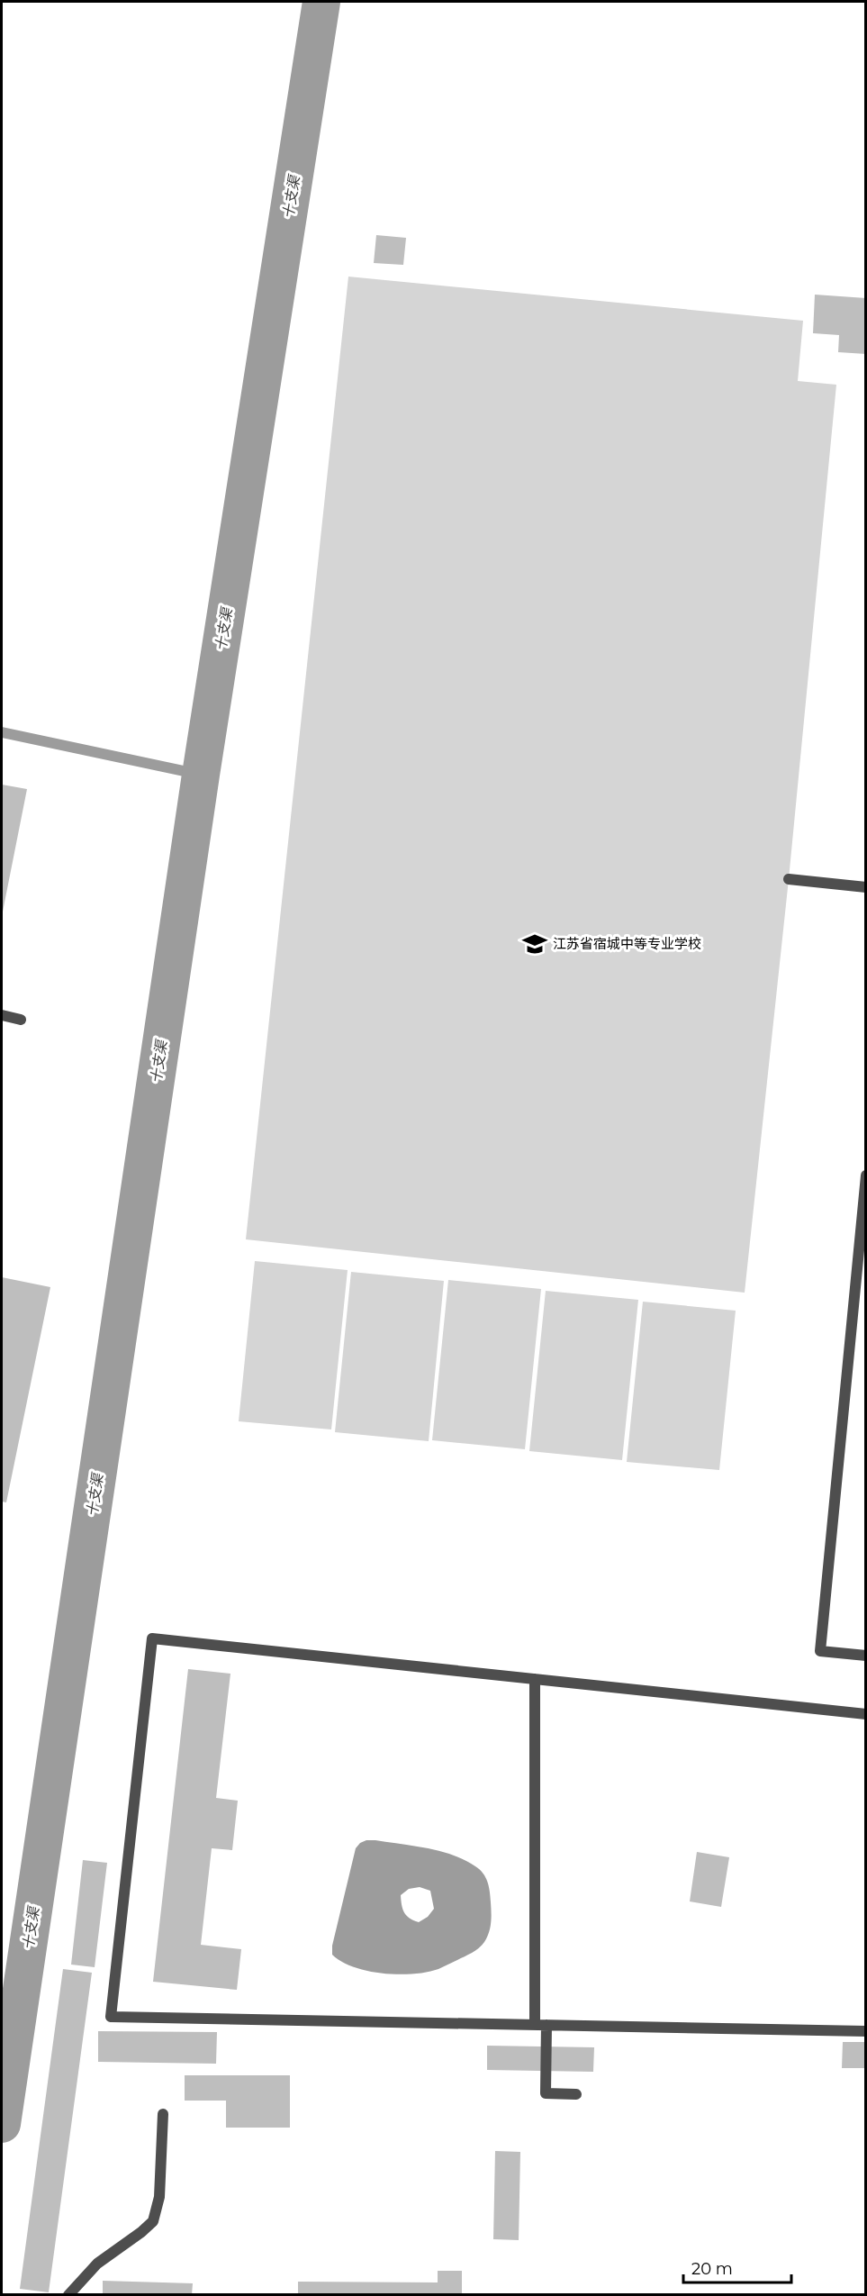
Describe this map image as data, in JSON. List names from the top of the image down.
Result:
{
  "water": ["十支渠"],
  "places": {
    "school or university": ["江苏省宿城中等专业学校"]
  },
  "scale_bar": "20 m"
}
